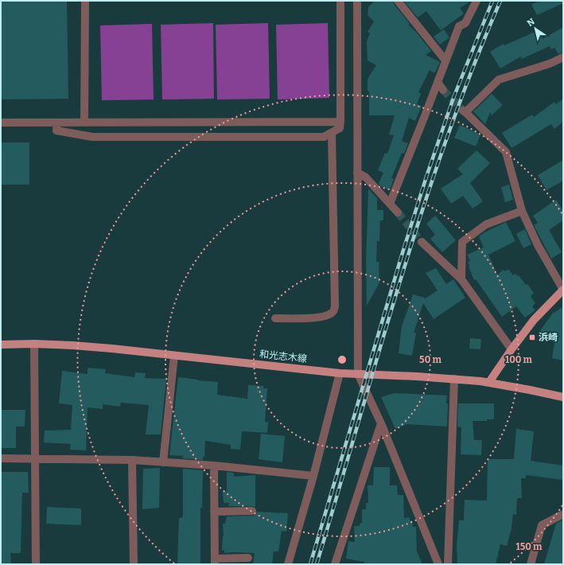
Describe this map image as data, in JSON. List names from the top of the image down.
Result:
{
  "streets": {
    "main road": ["和光志木線"]
  },
  "places": {
    "transit": ["浜崎"]
  },
  "north": "top left",
  "rings": ["50 m", "100 m", "150 m"]
}
